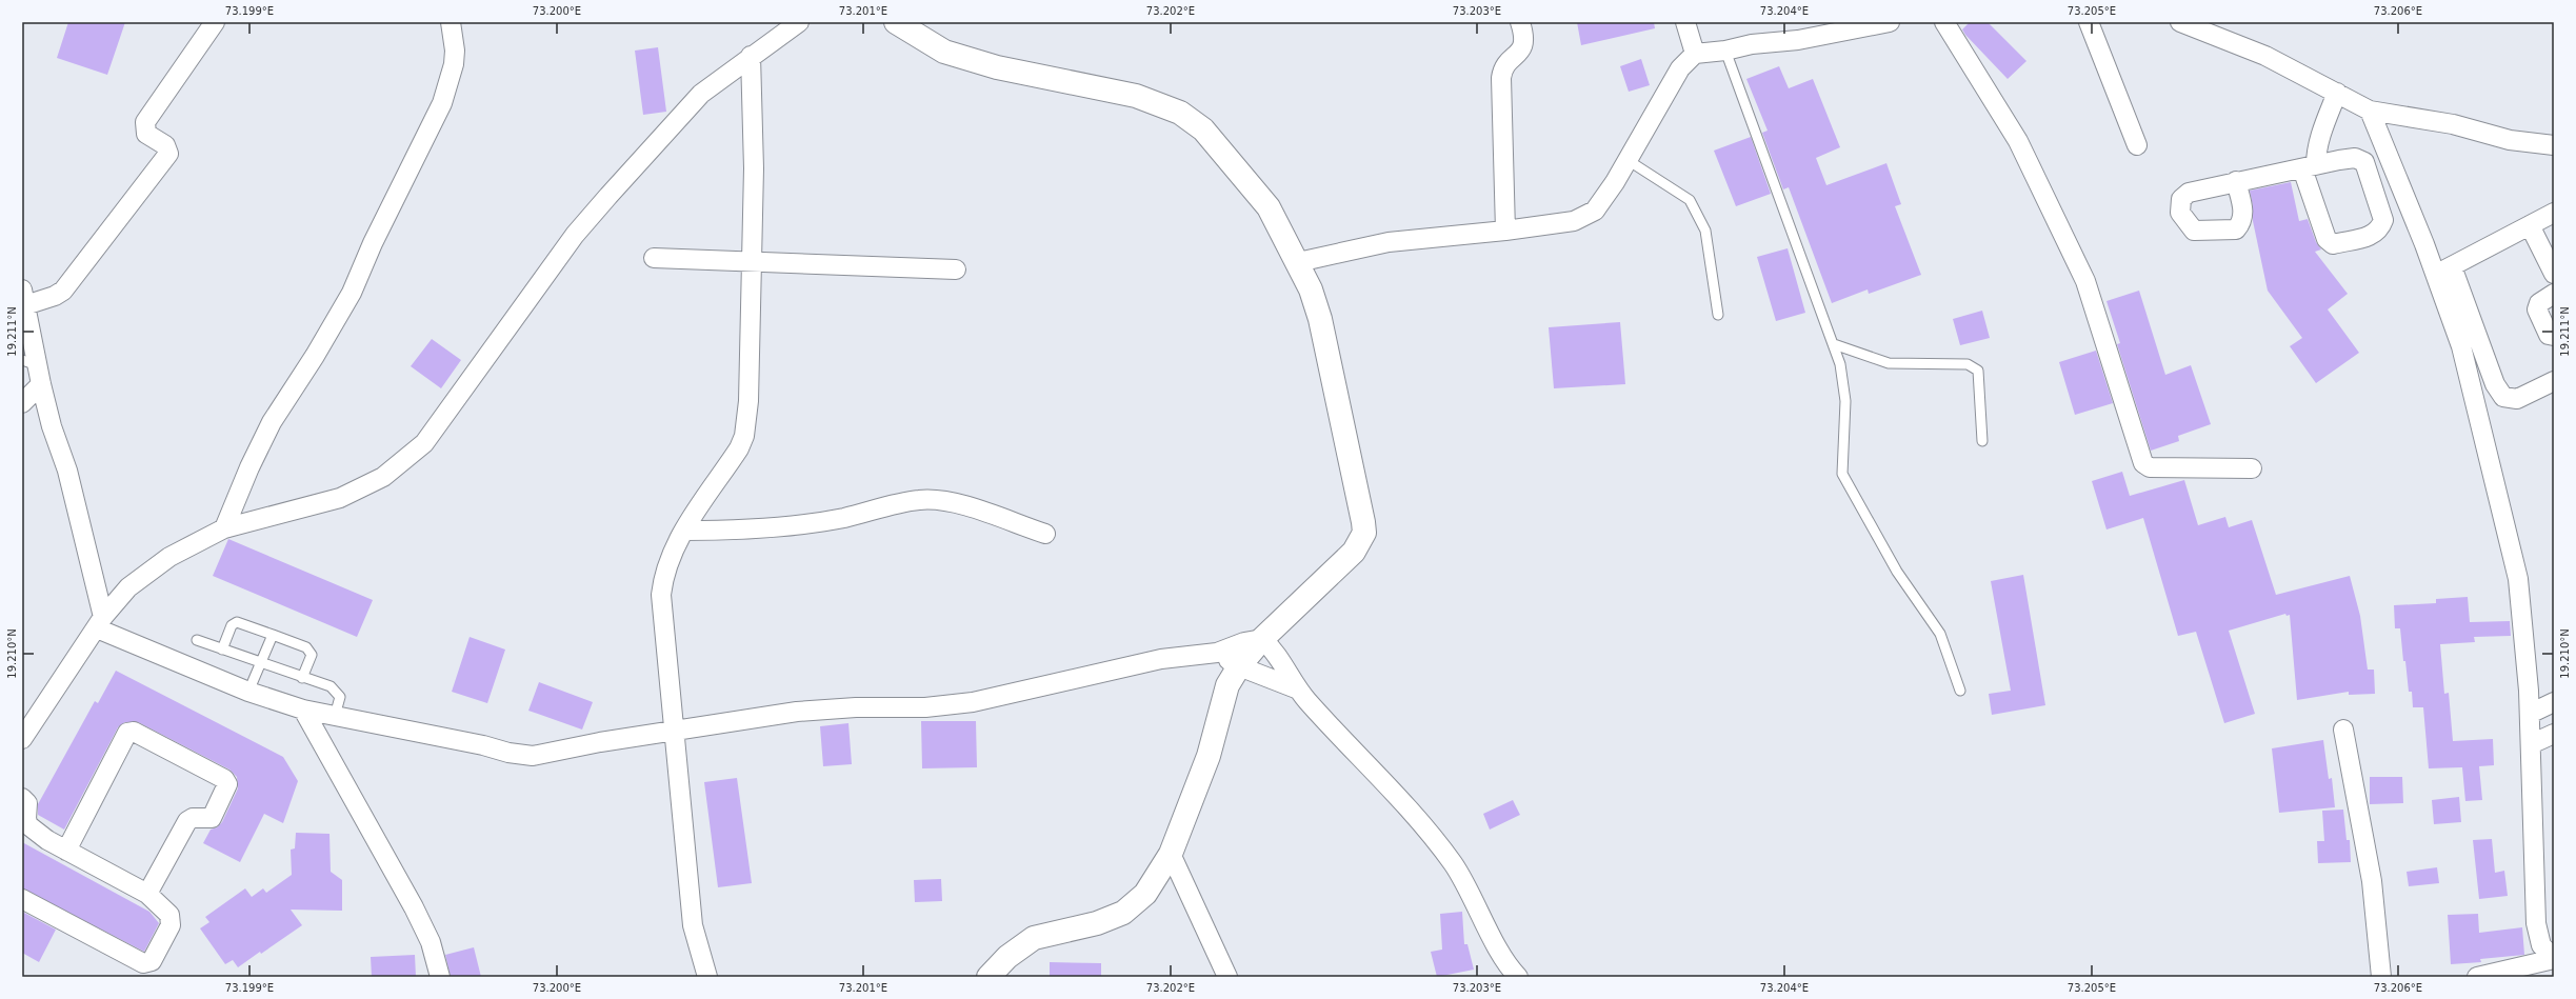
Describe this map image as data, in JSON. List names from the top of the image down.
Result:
{
  "coordinates": [
    "73.199°E",
    "73.200°E",
    "73.201°E",
    "73.202°E",
    "73.203°E",
    "73.204°E",
    "73.205°E",
    "73.206°E",
    "19.211°N",
    "19.210°N"
  ]
}
